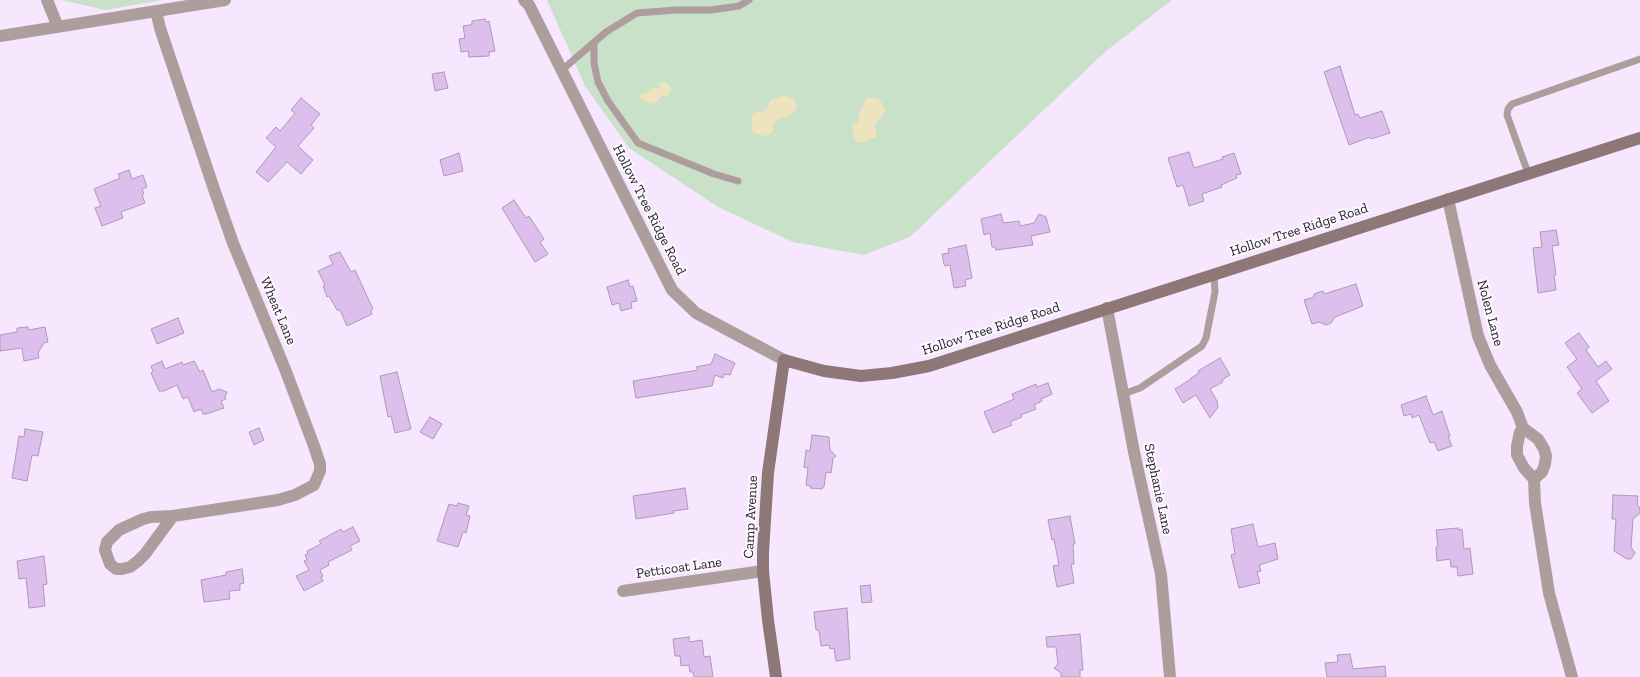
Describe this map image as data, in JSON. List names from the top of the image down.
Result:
{
  "streets": {
    "street": [
      "Hollow Tree Ridge Road",
      "Wheat Lane",
      "Nolen Lane",
      "Stephanie Lane",
      "Camp Avenue",
      "Petticoat Lane"
    ]
  },
  "crossings": [
    ["Hollow Tree Ridge Road", "Nolen Lane"],
    ["Hollow Tree Ridge Road", "Stephanie Lane"],
    ["Hollow Tree Ridge Road", "Camp Avenue"],
    ["Camp Avenue", "Petticoat Lane"]
  ]
}
